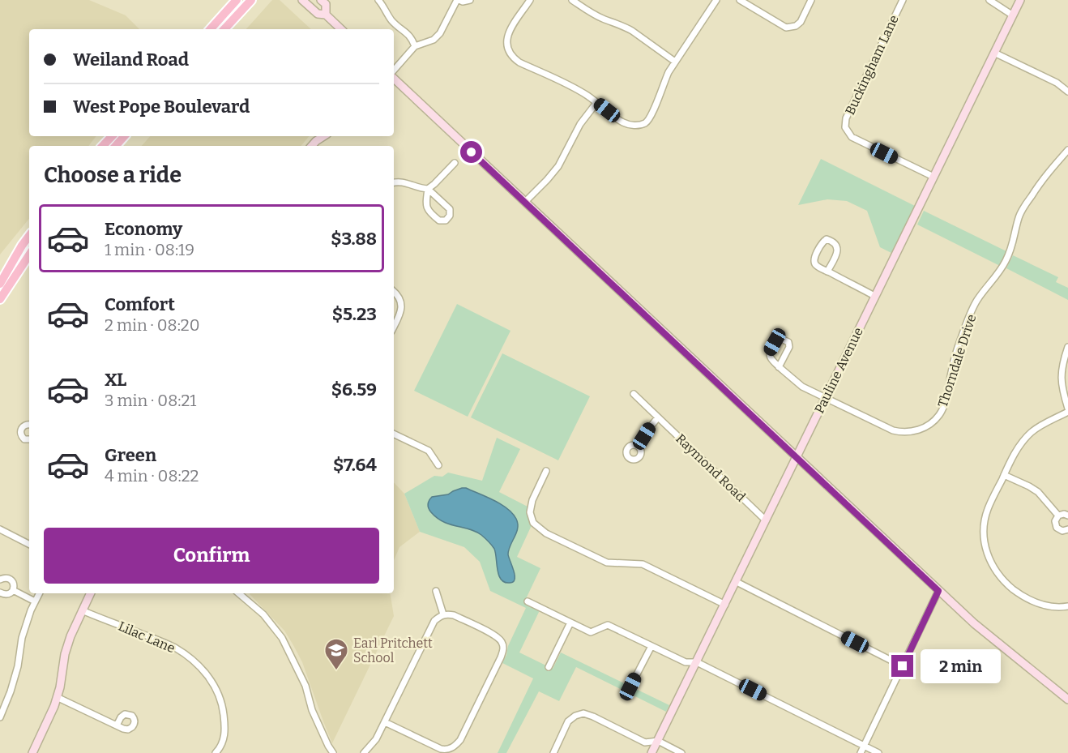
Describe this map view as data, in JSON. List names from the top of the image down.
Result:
{
  "streets": {
    "street": [
      "Buckingham Lane",
      "Thorndale Drive",
      "Pauline Avenue",
      "Raymond Road",
      "Lilac Lane"
    ]
  },
  "crossings": [
    ["Buckingham Lane", "Pauline Avenue"],
    ["Thorndale Drive", "Pauline Avenue"],
    ["Pauline Avenue", "Raymond Road"]
  ],
  "places": {
    "school or university": ["Earl Pritchett School"]
  },
  "page": {
    "banner": ["Weiland Road", "West Pope Boulevard"],
    "heading": "Choose a ride",
    "list": [
      {
        "name": "Economy",
        "note": "1 min · 08:19",
        "value": "$3.88"
      },
      {
        "name": "Comfort",
        "note": "2 min · 08:20",
        "value": "$5.23"
      },
      {
        "name": "XL",
        "note": "3 min · 08:21",
        "value": "$6.59"
      },
      {
        "name": "Green",
        "note": "4 min · 08:22",
        "value": "$7.64"
      }
    ],
    "buttons": "Confirm",
    "bubble": "2 min"
  }
}
